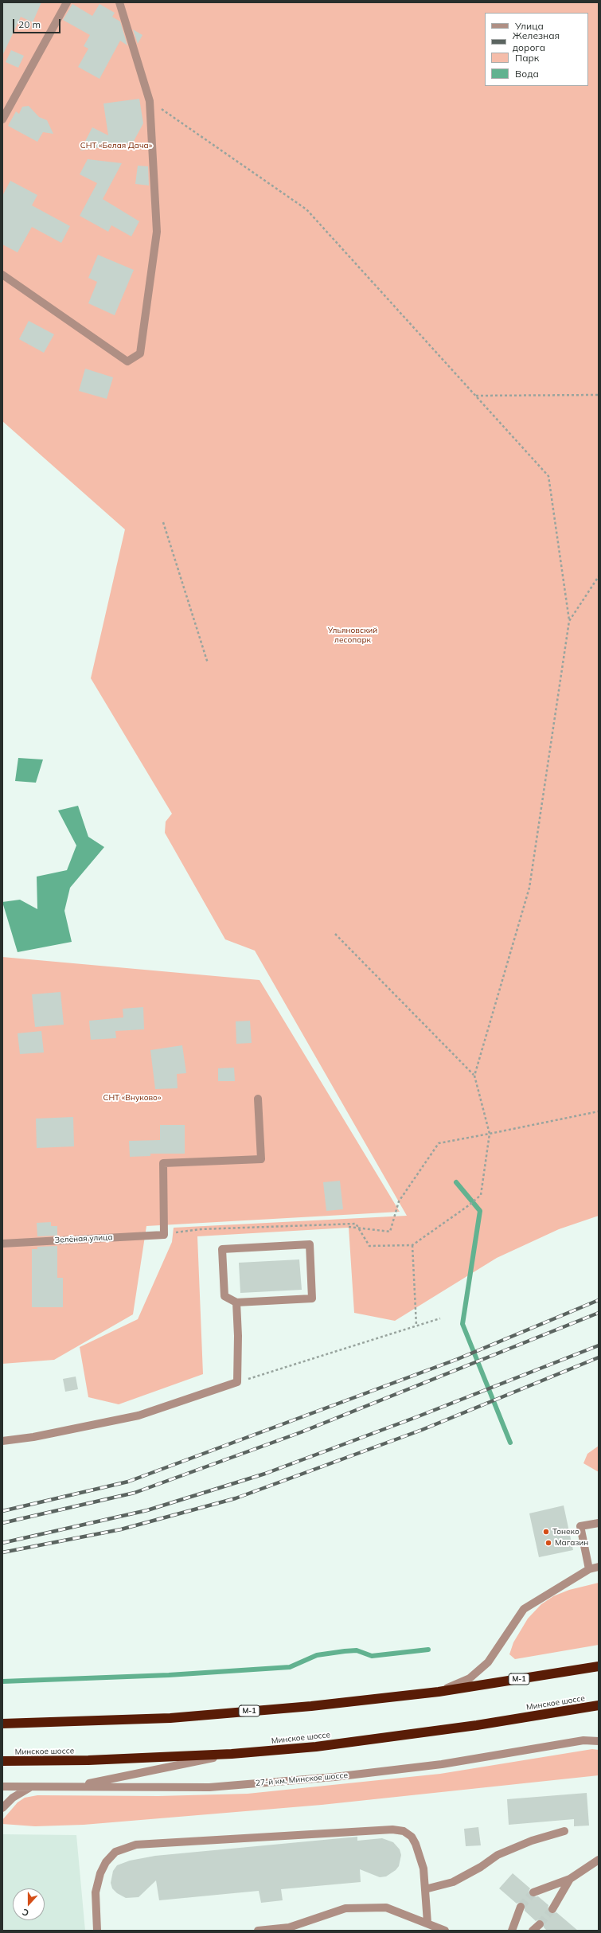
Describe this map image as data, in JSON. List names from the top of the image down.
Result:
{
  "streets": {
    "highway": ["М-1", "Минское шоссе"],
    "street": ["Зелёная улица", "27-й км, Минское шоссе"]
  },
  "parks": ["СНТ «Белая Дача»", "Ульяновский лесопарк", "СНТ «Внуково»"],
  "places": ["Тонеко", "Магазин"],
  "legend": [
    "Улица",
    "Железная дорога",
    "Парк",
    "Вода"
  ],
  "scale_bar": "20 m",
  "north": "bottom"
}
